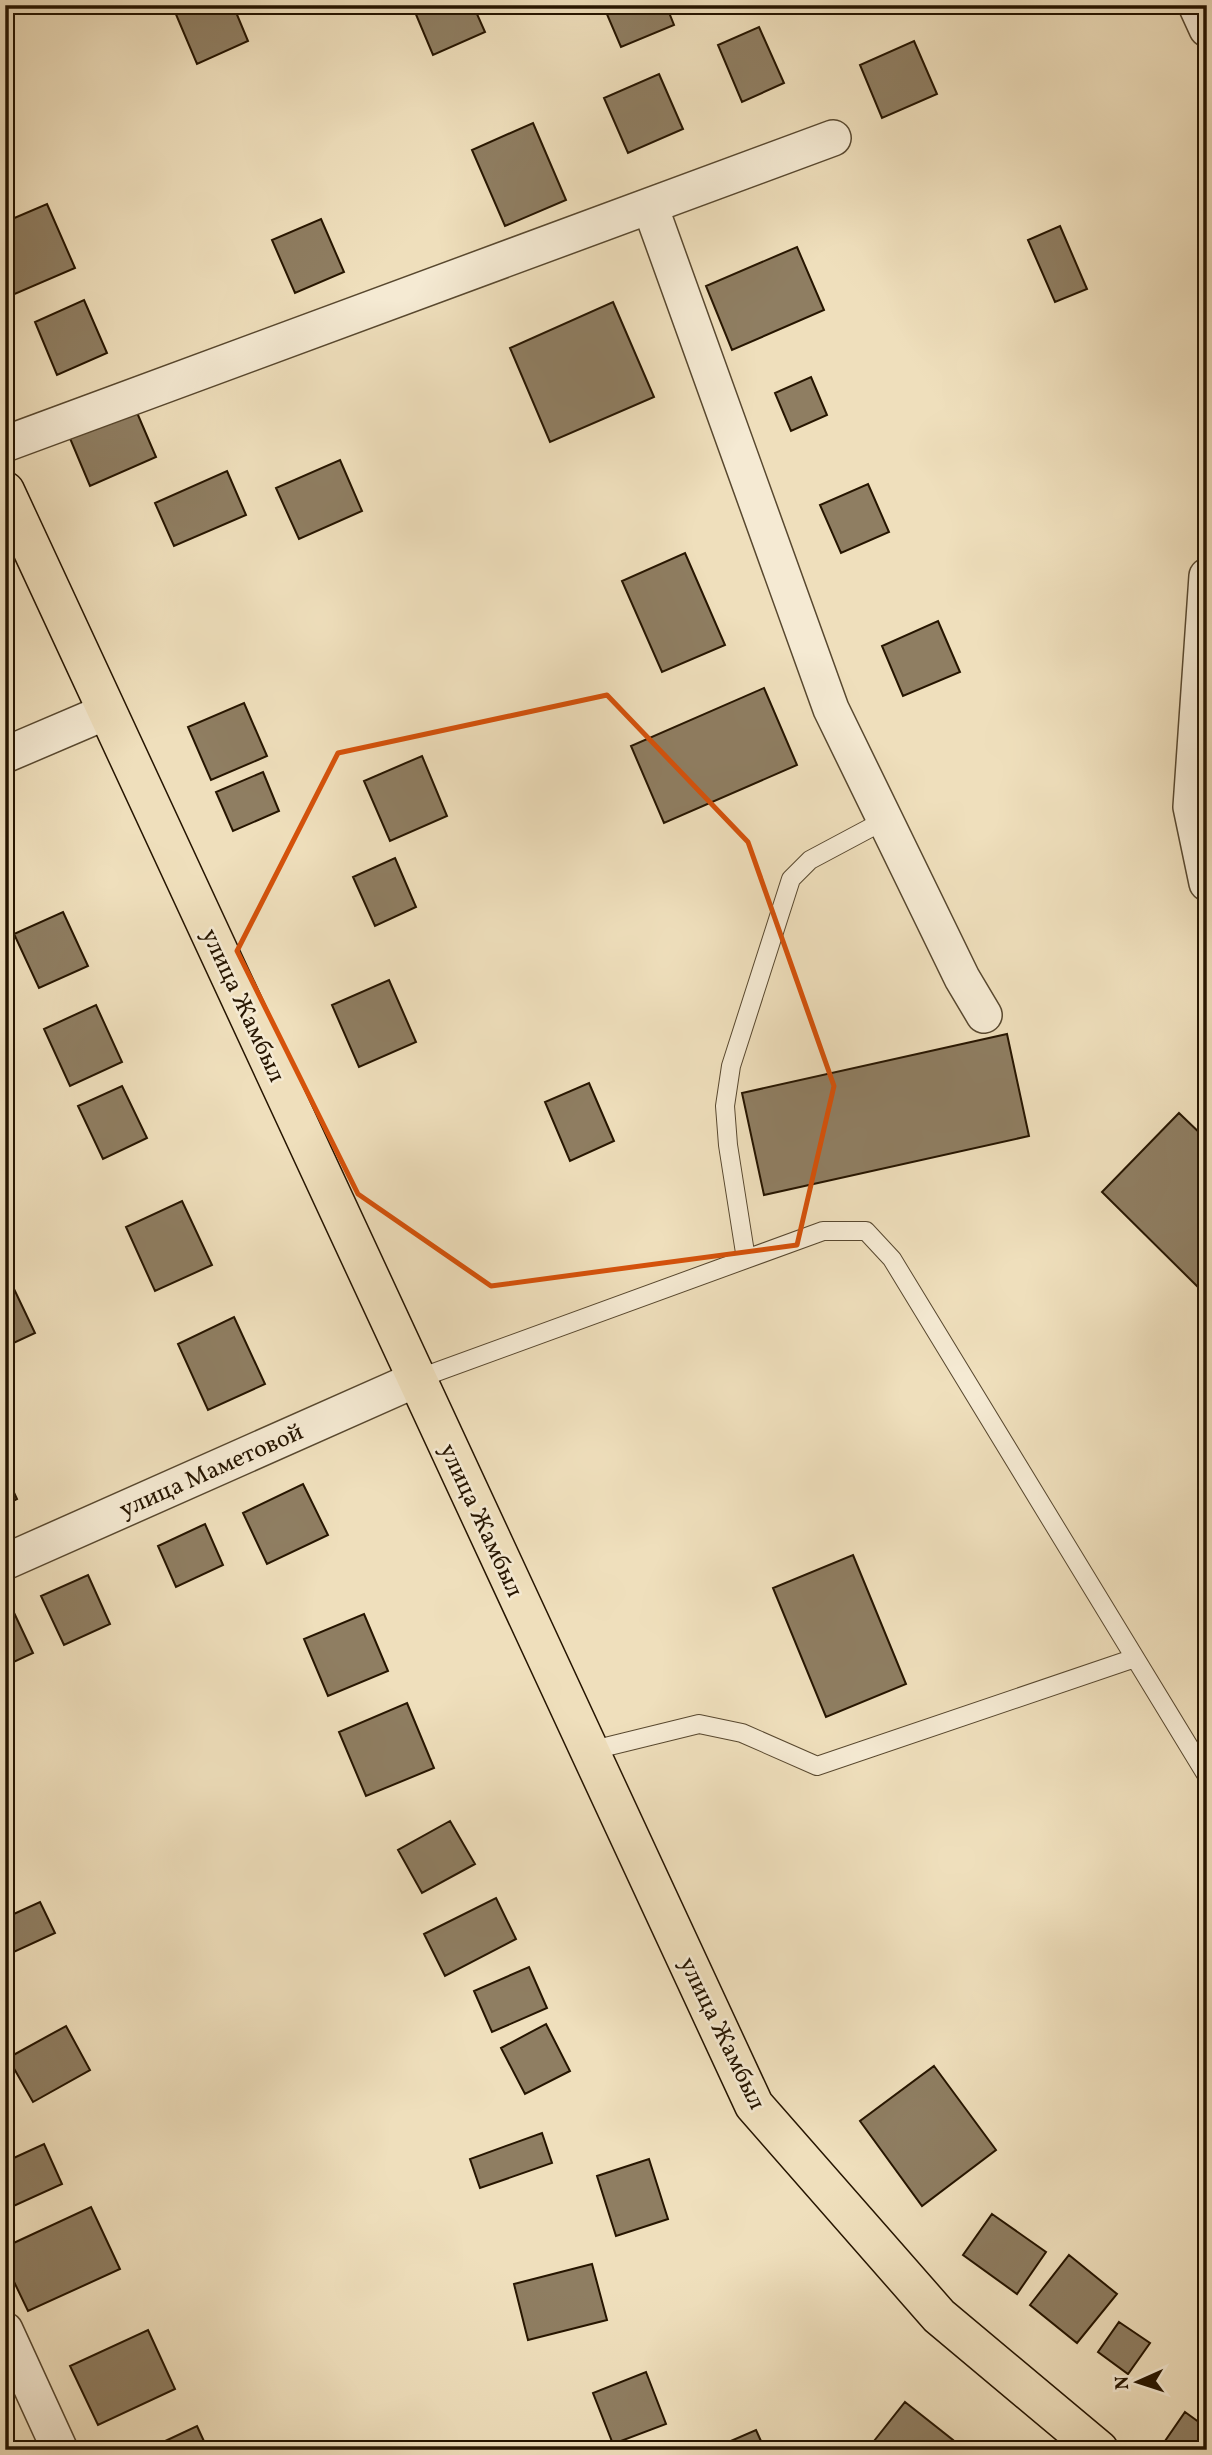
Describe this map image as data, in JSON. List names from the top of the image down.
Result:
{
  "streets": {
    "main road": ["улица Жамбыл"],
    "street": ["улица Маметовой"]
  },
  "crossings": [
    ["улица Жамбыл", "улица Маметовой"]
  ],
  "north": "left"
}
